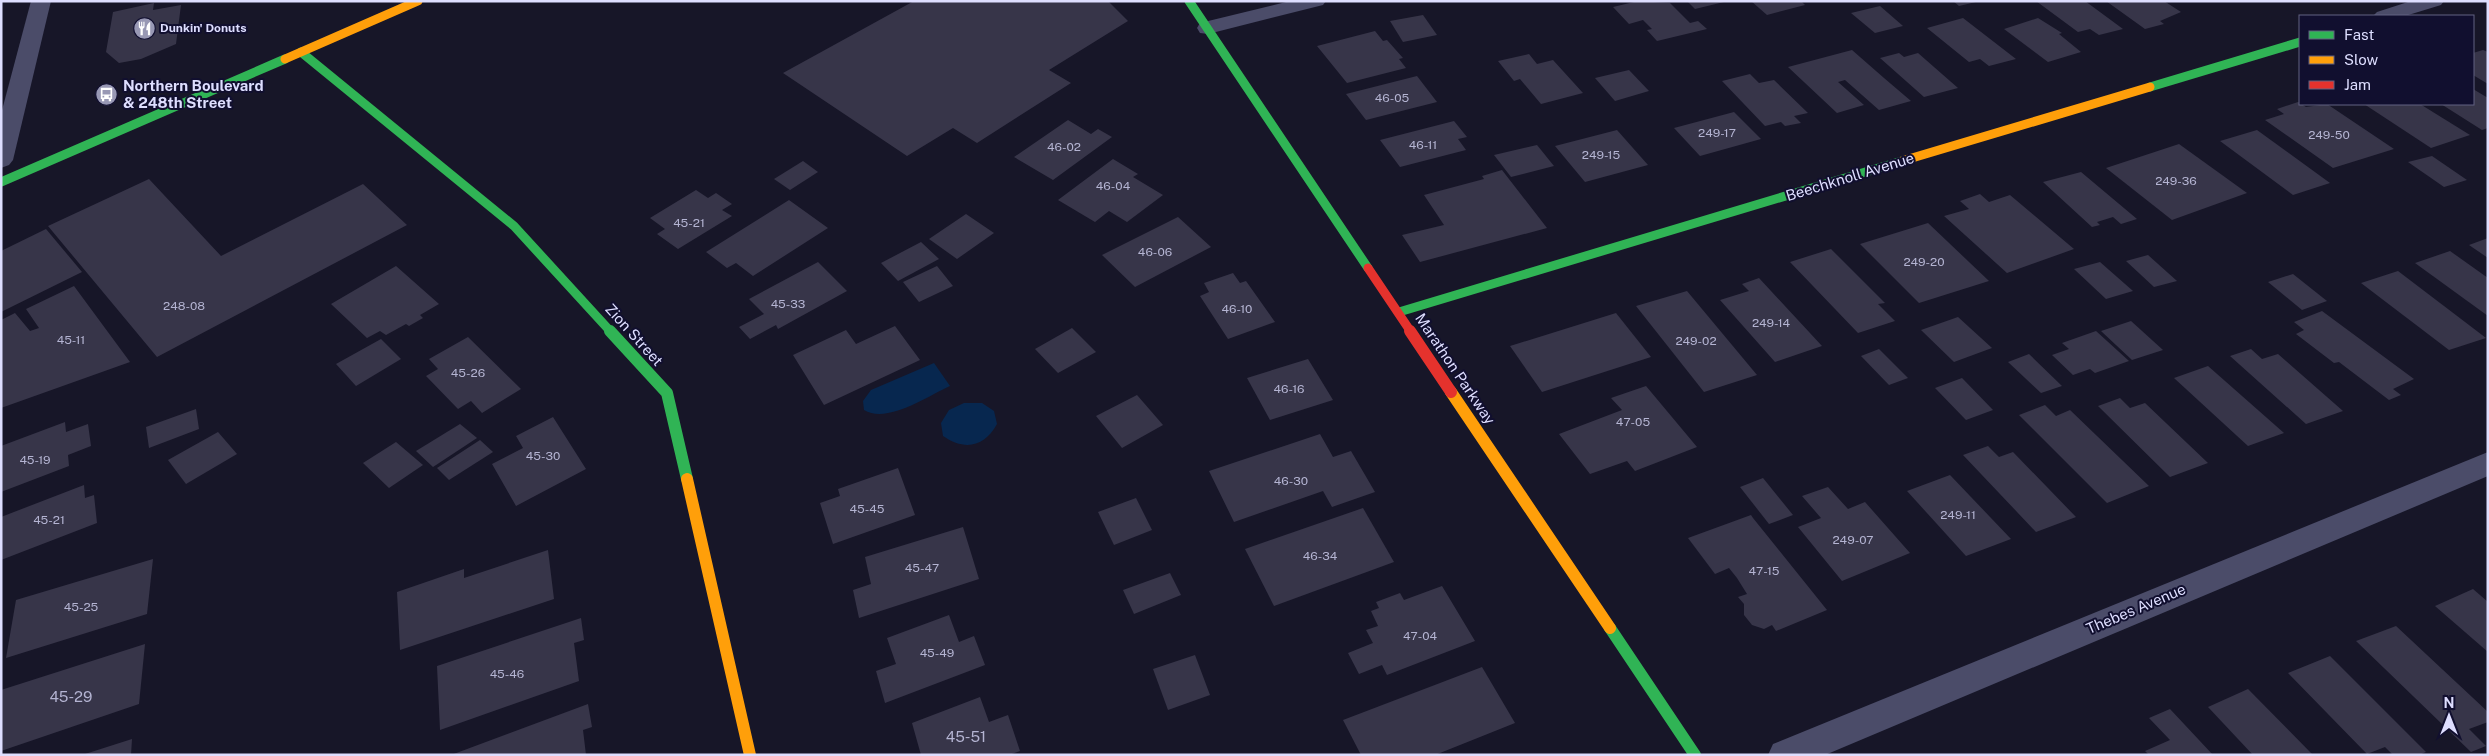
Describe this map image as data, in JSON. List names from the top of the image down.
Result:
{
  "streets": {
    "street": [
      "Beechknoll Avenue",
      "Zion Street",
      "Marathon Parkway",
      "Thebes Avenue"
    ]
  },
  "crossings": [
    ["Beechknoll Avenue", "Marathon Parkway"]
  ],
  "places": {
    "restaurant": ["Dunkin' Donuts"],
    "bus stop": ["Northern Boulevard & 248th Street"]
  },
  "house_numbers": [
    "46-05",
    "249-17",
    "249-50",
    "46-11",
    "46-02",
    "249-15",
    "249-36",
    "46-04",
    "45-21",
    "46-06",
    "249-20",
    "45-33",
    "248-08",
    "46-10",
    "249-14",
    "45-11",
    "249-02",
    "45-26",
    "46-16",
    "47-05",
    "45-30",
    "45-19",
    "46-30",
    "45-45",
    "249-11",
    "45-21",
    "249-07",
    "46-34",
    "45-47",
    "47-15",
    "45-25",
    "47-04",
    "45-49",
    "45-46",
    "45-29",
    "45-51"
  ],
  "legend": ["Fast", "Slow", "Jam"],
  "north": "top"
}
